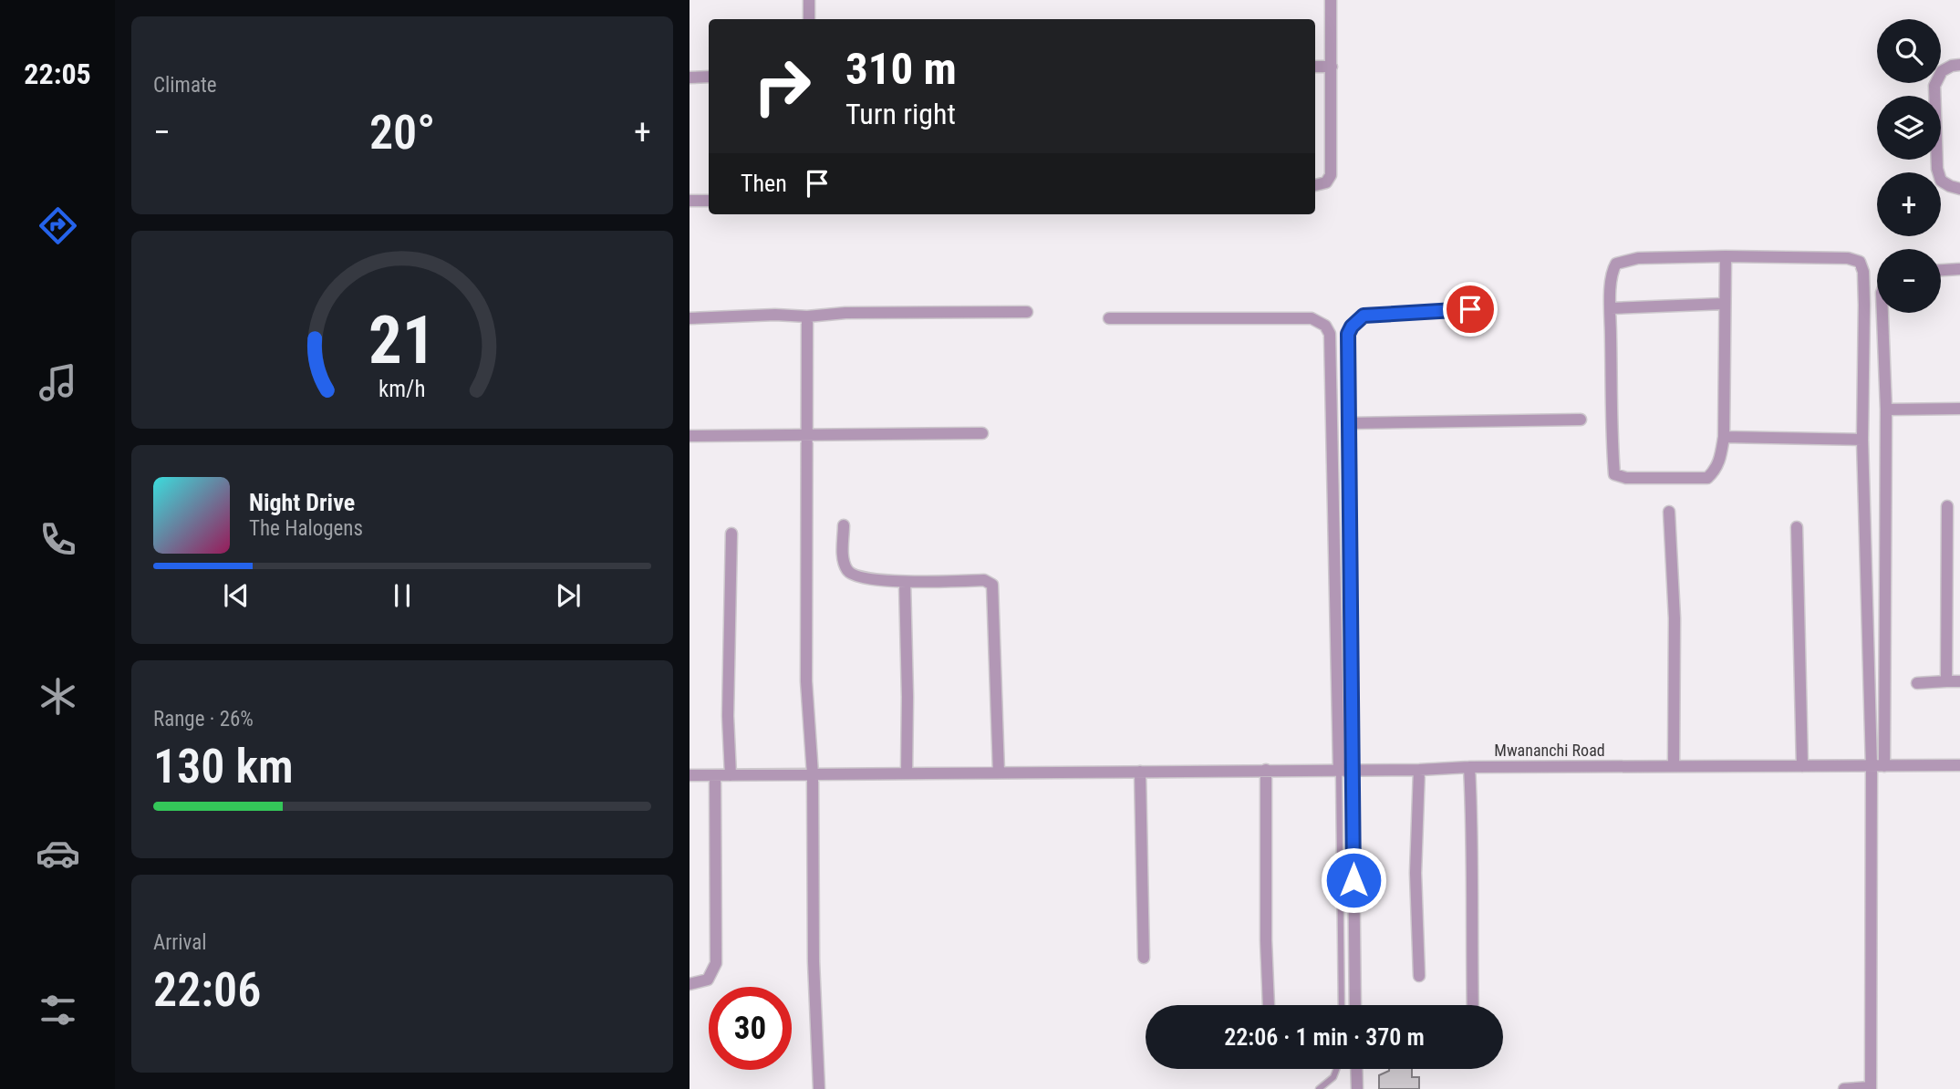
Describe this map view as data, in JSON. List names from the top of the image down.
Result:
{
  "streets": {
    "street": ["Mwananchi Road"]
  },
  "page": {
    "tabs": "22:05",
    "tile": [
      "Climate",
      ["Range · 26%", "130 km"],
      ["Arrival", "22:06"]
    ],
    "map_buttons": ["+", "−"],
    "turn": ["310 m", "Turn right"],
    "heat": ["−", "20°", "+"],
    "then": "Then",
    "song": ["Night Drive", "The Halogens"],
    "limit": "30",
    "trip": "22:06 · 1 min · 370 m",
    "gauge": ["21", "km/h"]
  }
}
